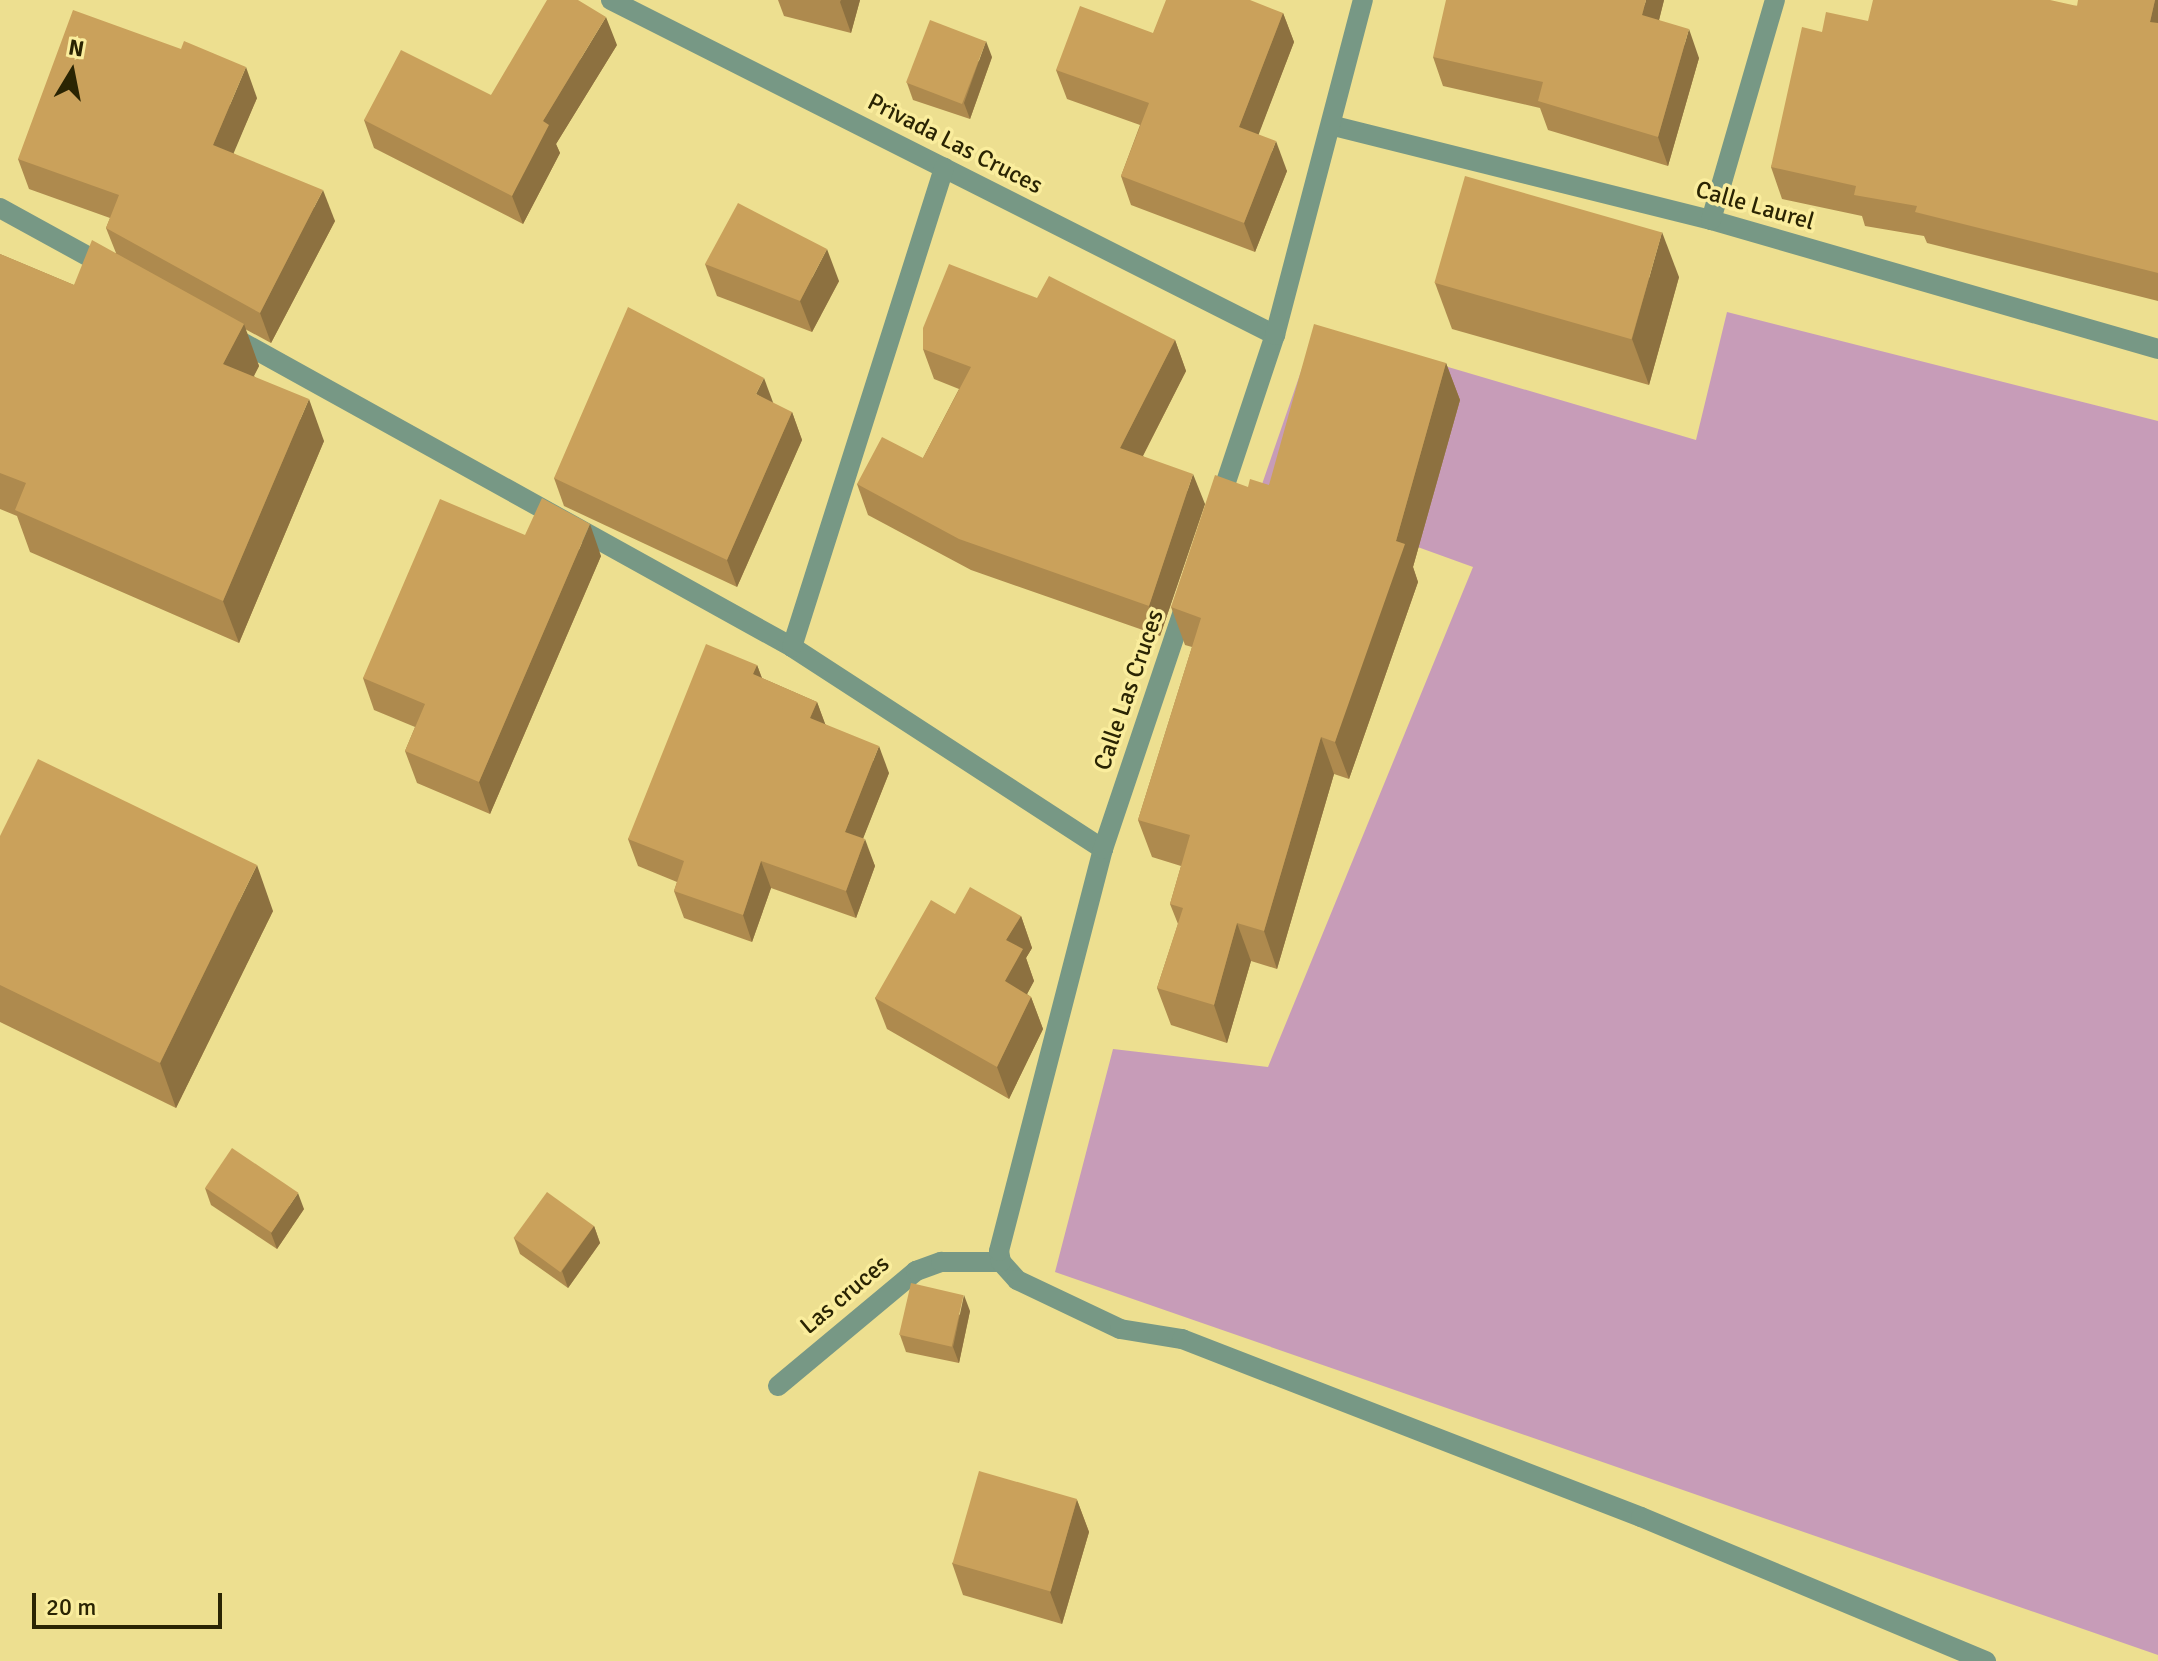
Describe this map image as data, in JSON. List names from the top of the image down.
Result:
{
  "streets": {
    "street": [
      "Privada Las Cruces",
      "Calle Laurel",
      "Calle Las Cruces",
      "Las cruces"
    ]
  },
  "crossings": [
    ["Calle Las Cruces", "Las cruces"]
  ],
  "scale_bar": "20 m",
  "north": "top"
}
